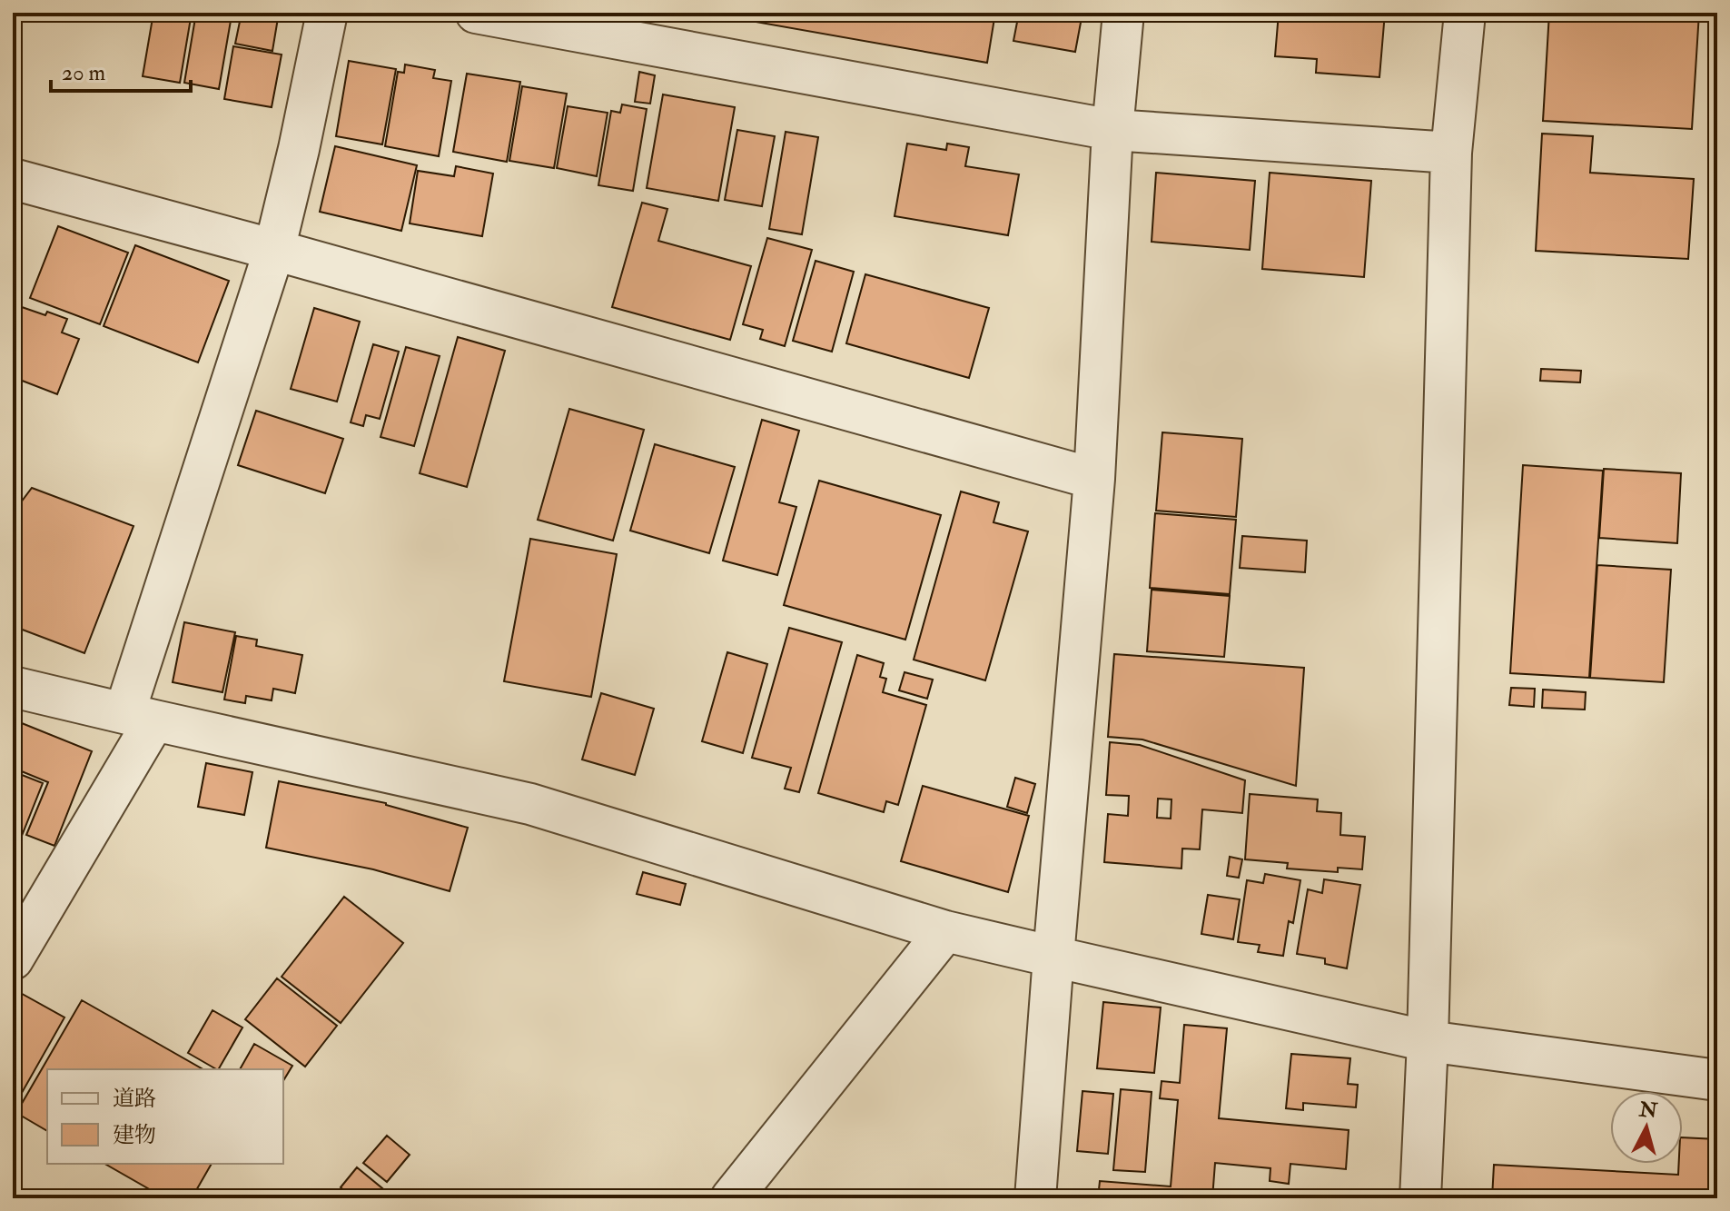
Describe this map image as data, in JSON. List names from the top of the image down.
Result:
{
  "legend": ["道路", "建物"],
  "scale_bar": "20 m",
  "north": "top"
}
